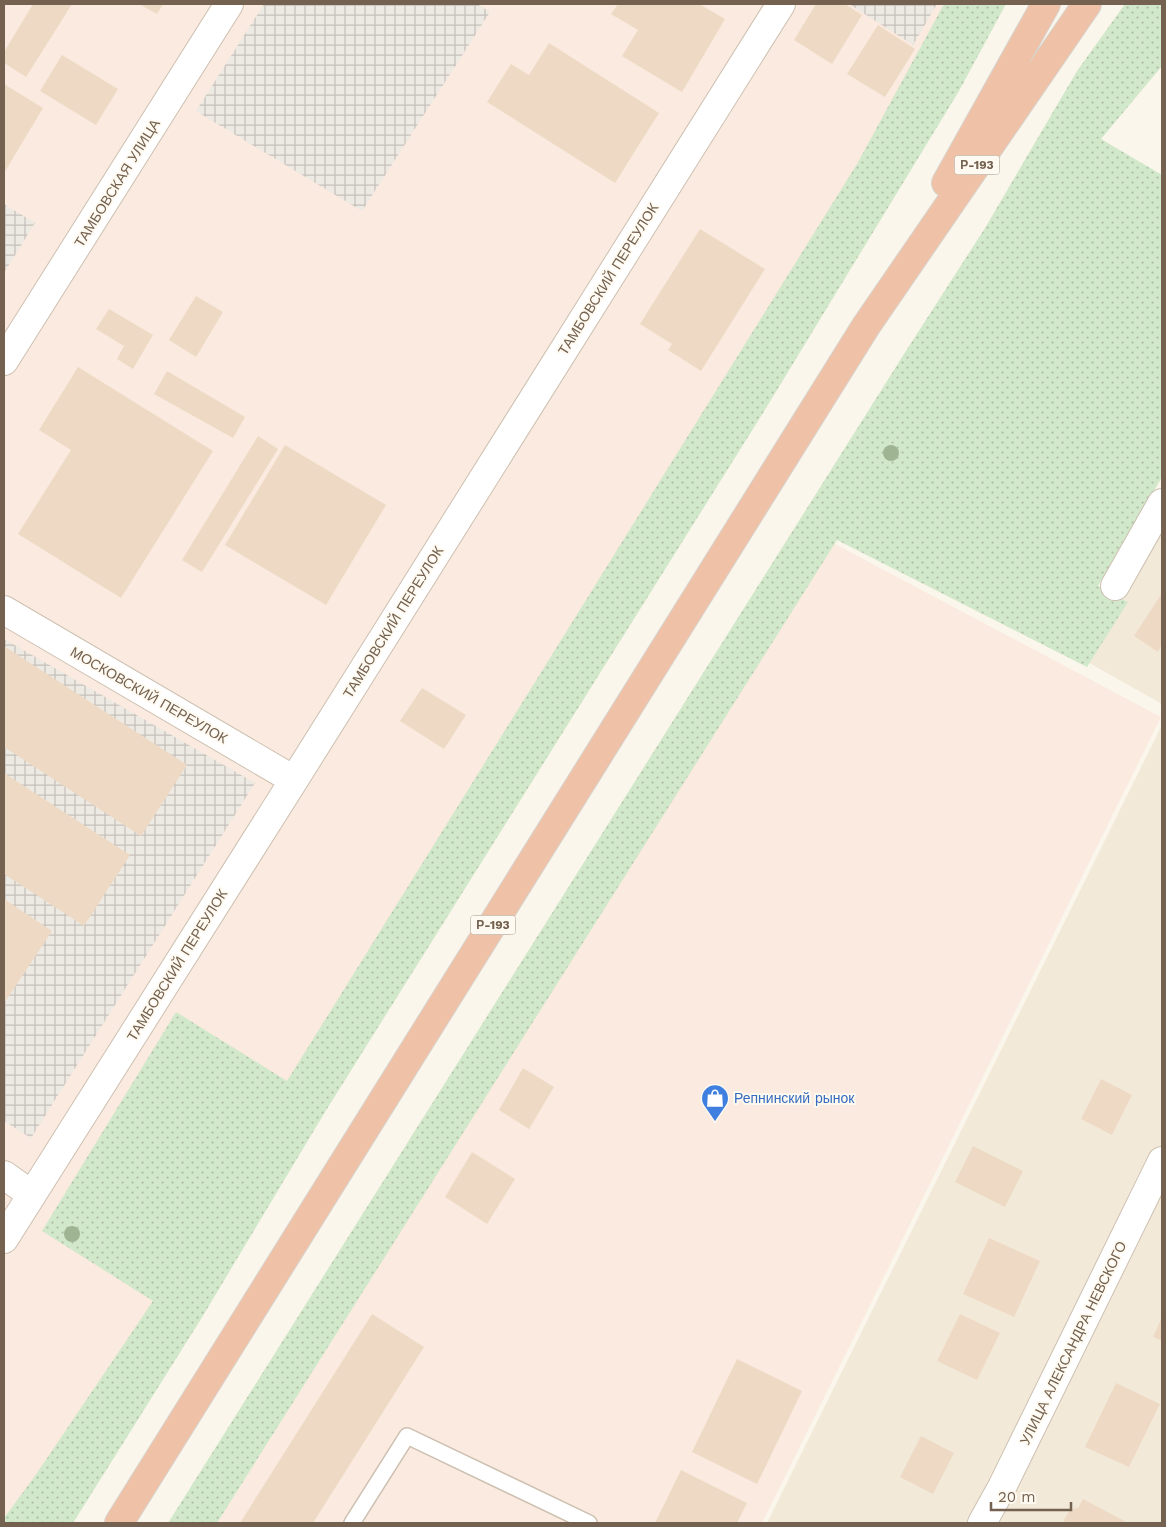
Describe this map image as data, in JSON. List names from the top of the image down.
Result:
{
  "streets": {
    "highway": ["Р-193"],
    "street": [
      "ТАМБОВСКАЯ УЛИЦА",
      "ТАМБОВСКИЙ ПЕРЕУЛОК",
      "МОСКОВСКИЙ ПЕРЕУЛОК",
      "УЛИЦА АЛЕКСАНДРА НЕВСКОГО"
    ]
  },
  "crossings": [
    ["ТАМБОВСКИЙ ПЕРЕУЛОК", "МОСКОВСКИЙ ПЕРЕУЛОК"]
  ],
  "places": {
    "shop": ["Репнинский рынок"]
  },
  "scale_bar": "20 m"
}
